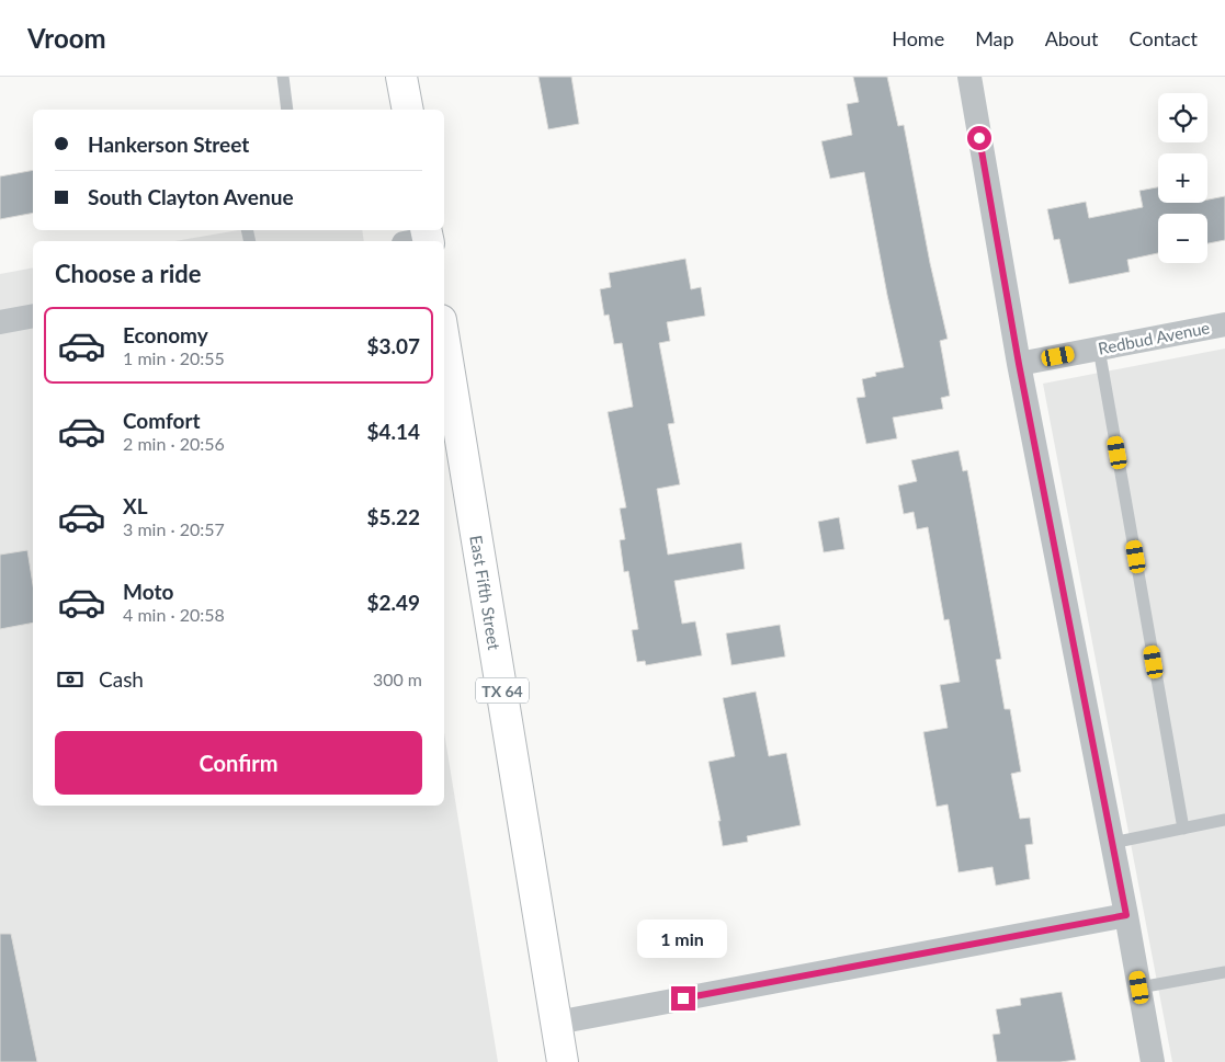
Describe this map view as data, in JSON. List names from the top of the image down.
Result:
{
  "streets": {
    "main road": ["East Fifth Street", "TX 64"],
    "street": ["Redbud Avenue"]
  },
  "page": {
    "header": "Vroom",
    "nav": [
      "Home",
      "Map",
      "About",
      "Contact"
    ],
    "map_buttons": ["+", "−"],
    "banner": ["Hankerson Street", "South Clayton Avenue"],
    "heading": "Choose a ride",
    "list": [
      {
        "name": "Economy",
        "note": "1 min · 20:55",
        "value": "$3.07"
      },
      {
        "name": "Comfort",
        "note": "2 min · 20:56",
        "value": "$4.14"
      },
      {
        "name": "XL",
        "note": "3 min · 20:57",
        "value": "$5.22"
      },
      {
        "name": "Moto",
        "note": "4 min · 20:58",
        "value": "$2.49"
      }
    ],
    "pay": ["Cash", "300 m"],
    "buttons": "Confirm",
    "bubble": "1 min"
  }
}
